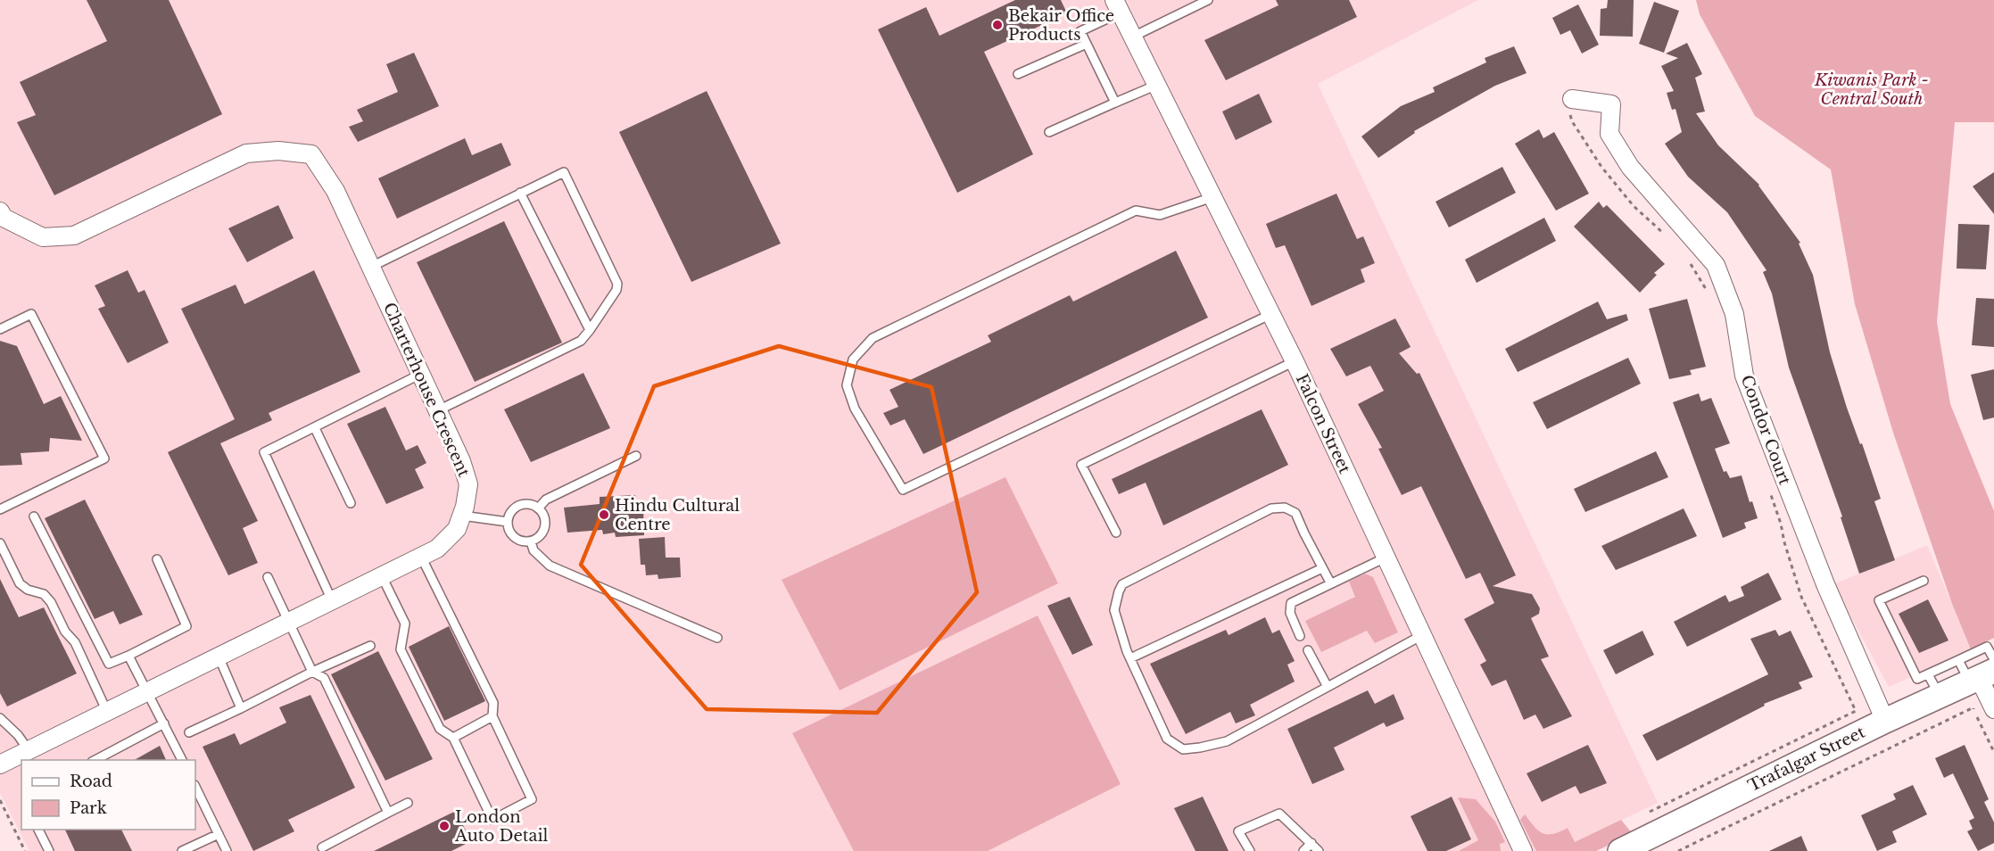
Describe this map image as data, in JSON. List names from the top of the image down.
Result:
{
  "streets": {
    "main road": ["Trafalgar Street"],
    "street": ["Charterhouse Crescent", "Falcon Street", "Condor Court"]
  },
  "crossings": [
    ["Condor Court", "Trafalgar Street"]
  ],
  "parks": ["Kiwanis Park - Central South"],
  "places": ["Bekair Office Products", "Hindu Cultural Centre", "London Auto Detail"],
  "legend": ["Road", "Park"]
}
